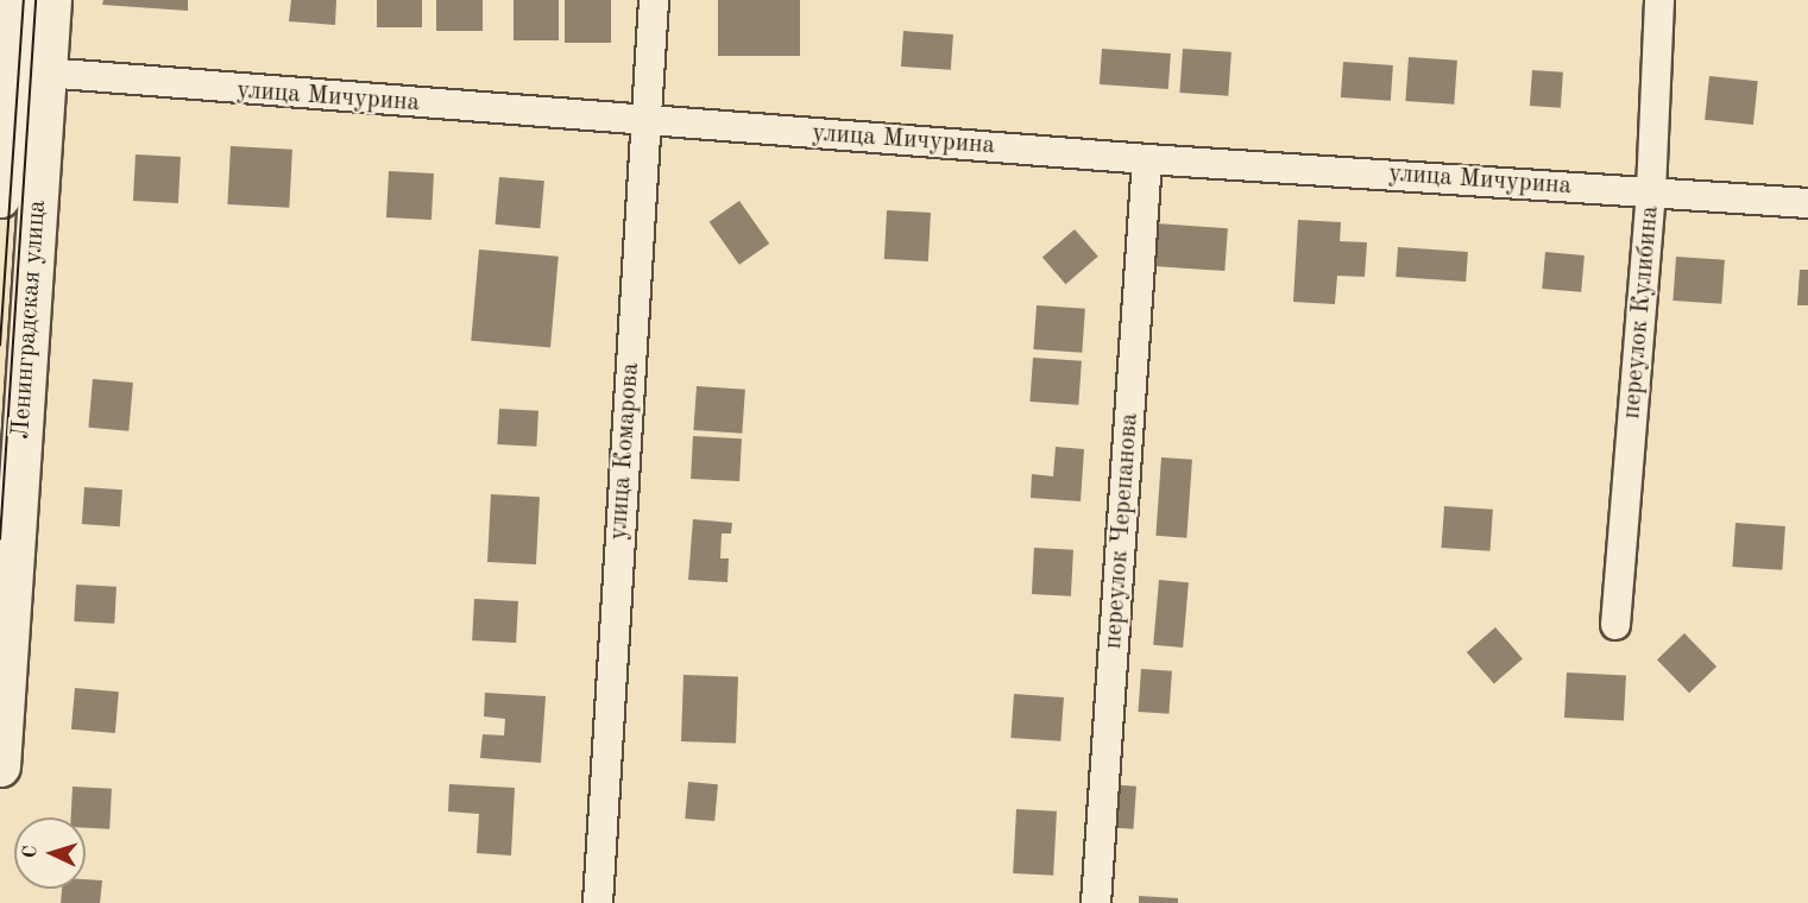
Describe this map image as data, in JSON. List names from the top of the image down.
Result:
{
  "streets": {
    "main road": ["Ленинградская улица"],
    "street": [
      "улица Мичурина",
      "переулок Кулибина",
      "улица Комарова",
      "переулок Черепанова"
    ]
  },
  "crossings": [
    ["улица Мичурина", "переулок Кулибина"],
    ["улица Мичурина", "Ленинградская улица"],
    ["улица Мичурина", "улица Комарова"],
    ["улица Мичурина", "переулок Черепанова"]
  ],
  "north": "left"
}
